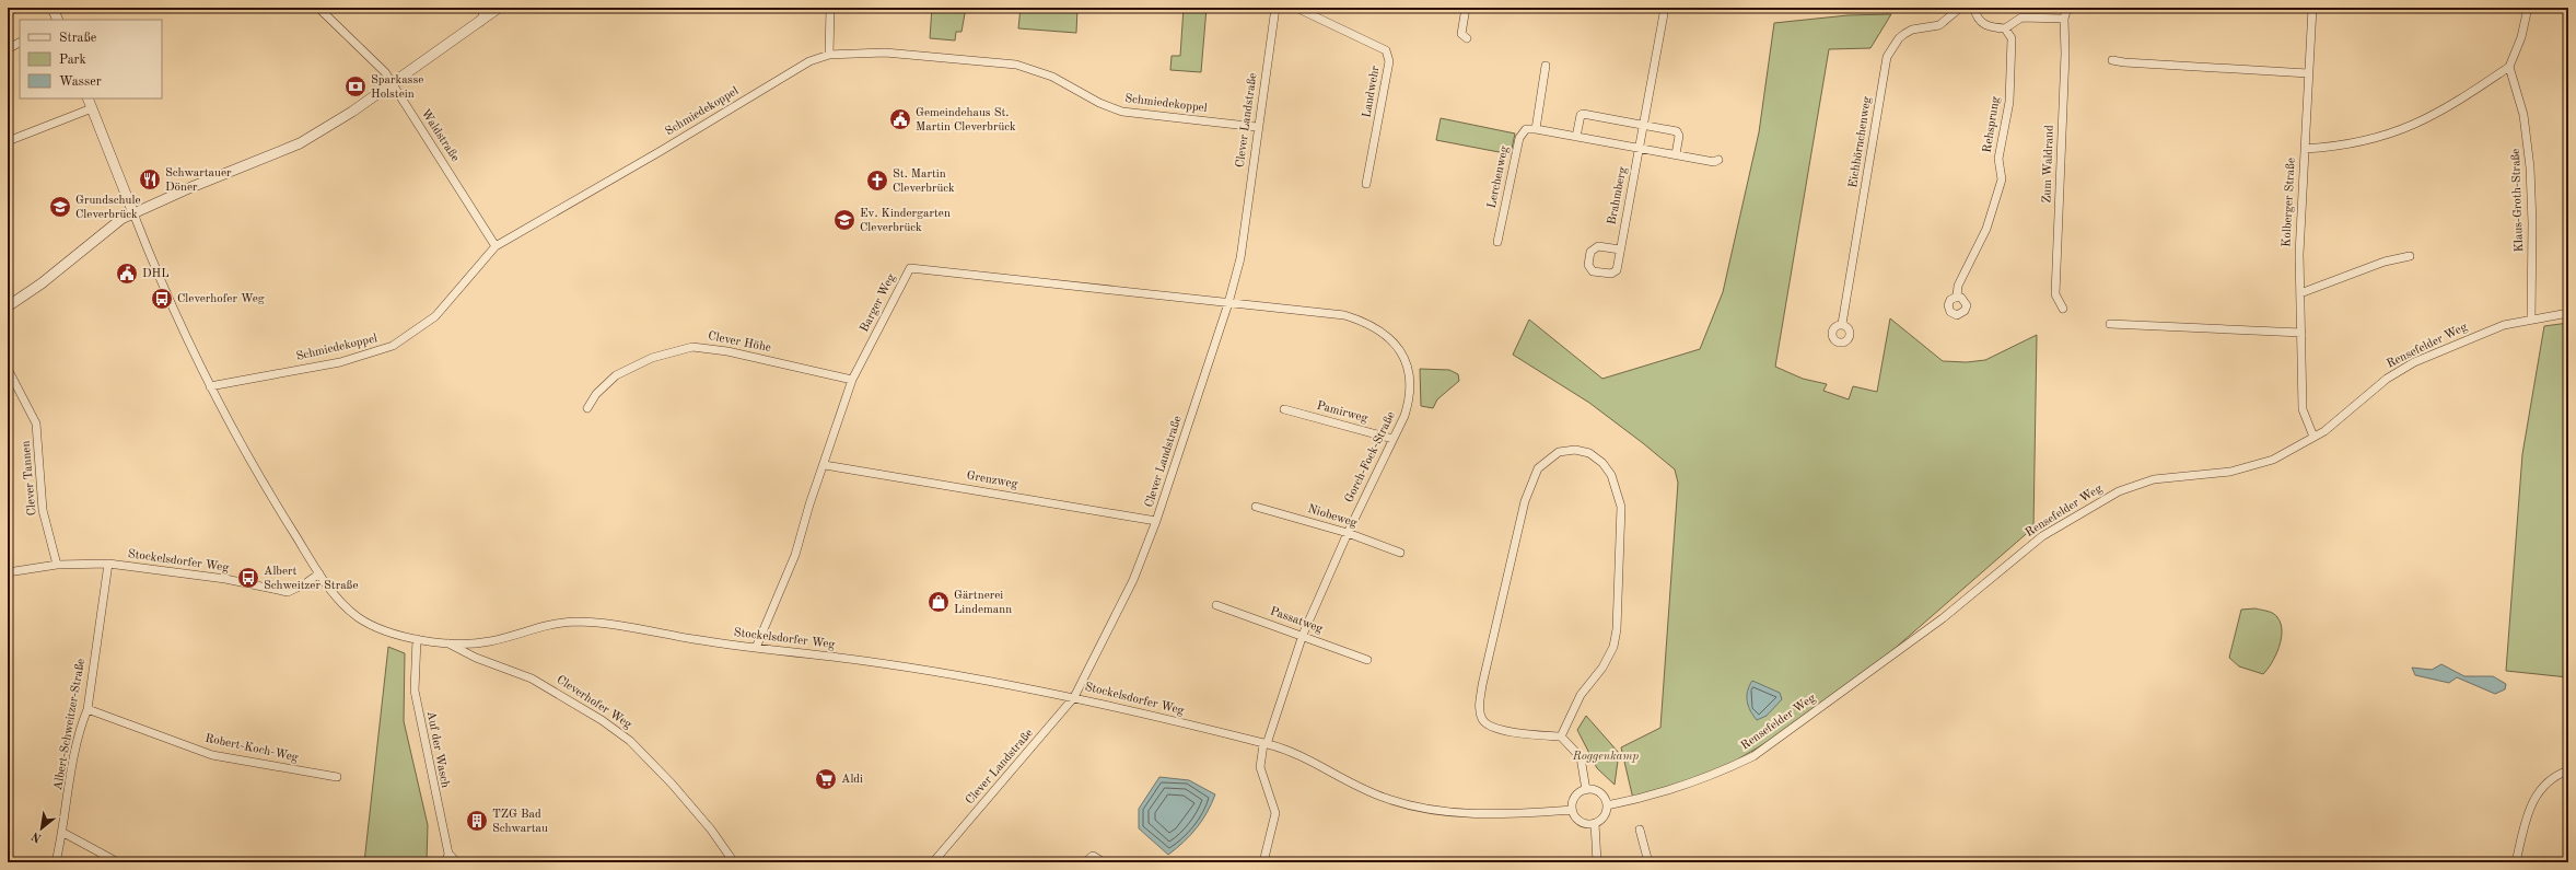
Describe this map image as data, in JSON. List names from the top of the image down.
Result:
{
  "streets": {
    "street": [
      "Landwehr",
      "Schmiedekoppel",
      "Clever Landstraße",
      "Rehsprung",
      "Waldstraße",
      "Eichhörnchenweg",
      "Zum Waldrand",
      "Lerchenweg",
      "Brahmberg",
      "Klaus-Groth-Straße",
      "Kolberger Straße",
      "Barger Weg",
      "Clever Höhe",
      "Rensefelder Weg",
      "Pamirweg",
      "Gorch-Fock-Straße",
      "Clever Tannen",
      "Grenzweg",
      "Niobeweg",
      "Stockelsdorfer Weg",
      "Passatweg",
      "Cleverhofer Weg",
      "Albert-Schweitzer-Straße",
      "Robert-Koch-Weg",
      "Auf der Wasch"
    ]
  },
  "crossings": [
    ["Schmiedekoppel", "Clever Landstraße"],
    ["Schmiedekoppel", "Waldstraße"],
    ["Clever Landstraße", "Barger Weg"],
    ["Clever Landstraße", "Gorch-Fock-Straße"],
    ["Clever Landstraße", "Grenzweg"],
    ["Clever Landstraße", "Stockelsdorfer Weg"],
    ["Klaus-Groth-Straße", "Rensefelder Weg"],
    ["Kolberger Straße", "Rensefelder Weg"],
    ["Barger Weg", "Clever Höhe"],
    ["Barger Weg", "Gorch-Fock-Straße"],
    ["Barger Weg", "Grenzweg"],
    ["Barger Weg", "Stockelsdorfer Weg"],
    ["Rensefelder Weg", "Stockelsdorfer Weg"],
    ["Pamirweg", "Gorch-Fock-Straße"],
    ["Gorch-Fock-Straße", "Niobeweg"],
    ["Gorch-Fock-Straße", "Stockelsdorfer Weg"],
    ["Gorch-Fock-Straße", "Passatweg"],
    ["Clever Tannen", "Stockelsdorfer Weg"],
    ["Stockelsdorfer Weg", "Cleverhofer Weg"],
    ["Stockelsdorfer Weg", "Albert-Schweitzer-Straße"],
    ["Stockelsdorfer Weg", "Auf der Wasch"],
    ["Albert-Schweitzer-Straße", "Robert-Koch-Weg"]
  ],
  "parks": ["Roggenkamp"],
  "places": {
    "bank": ["Sparkasse Holstein"],
    "public building": ["Gemeindehaus St. Martin Cleverbrück", "DHL"],
    "restaurant": ["Schwartauer Döner"],
    "church": ["St. Martin Cleverbrück"],
    "school or university": ["Grundschule Cleverbrück", "Ev. Kindergarten Cleverbrück"],
    "bus stop": ["Cleverhofer Weg", "Albert Schweitzer Straße"],
    "shop": ["Gärtnerei Lindemann"],
    "supermarket": ["Aldi"],
    "building": ["TZG Bad Schwartau"]
  },
  "legend": ["Straße", "Park", "Wasser"],
  "north": "bottom left"
}
